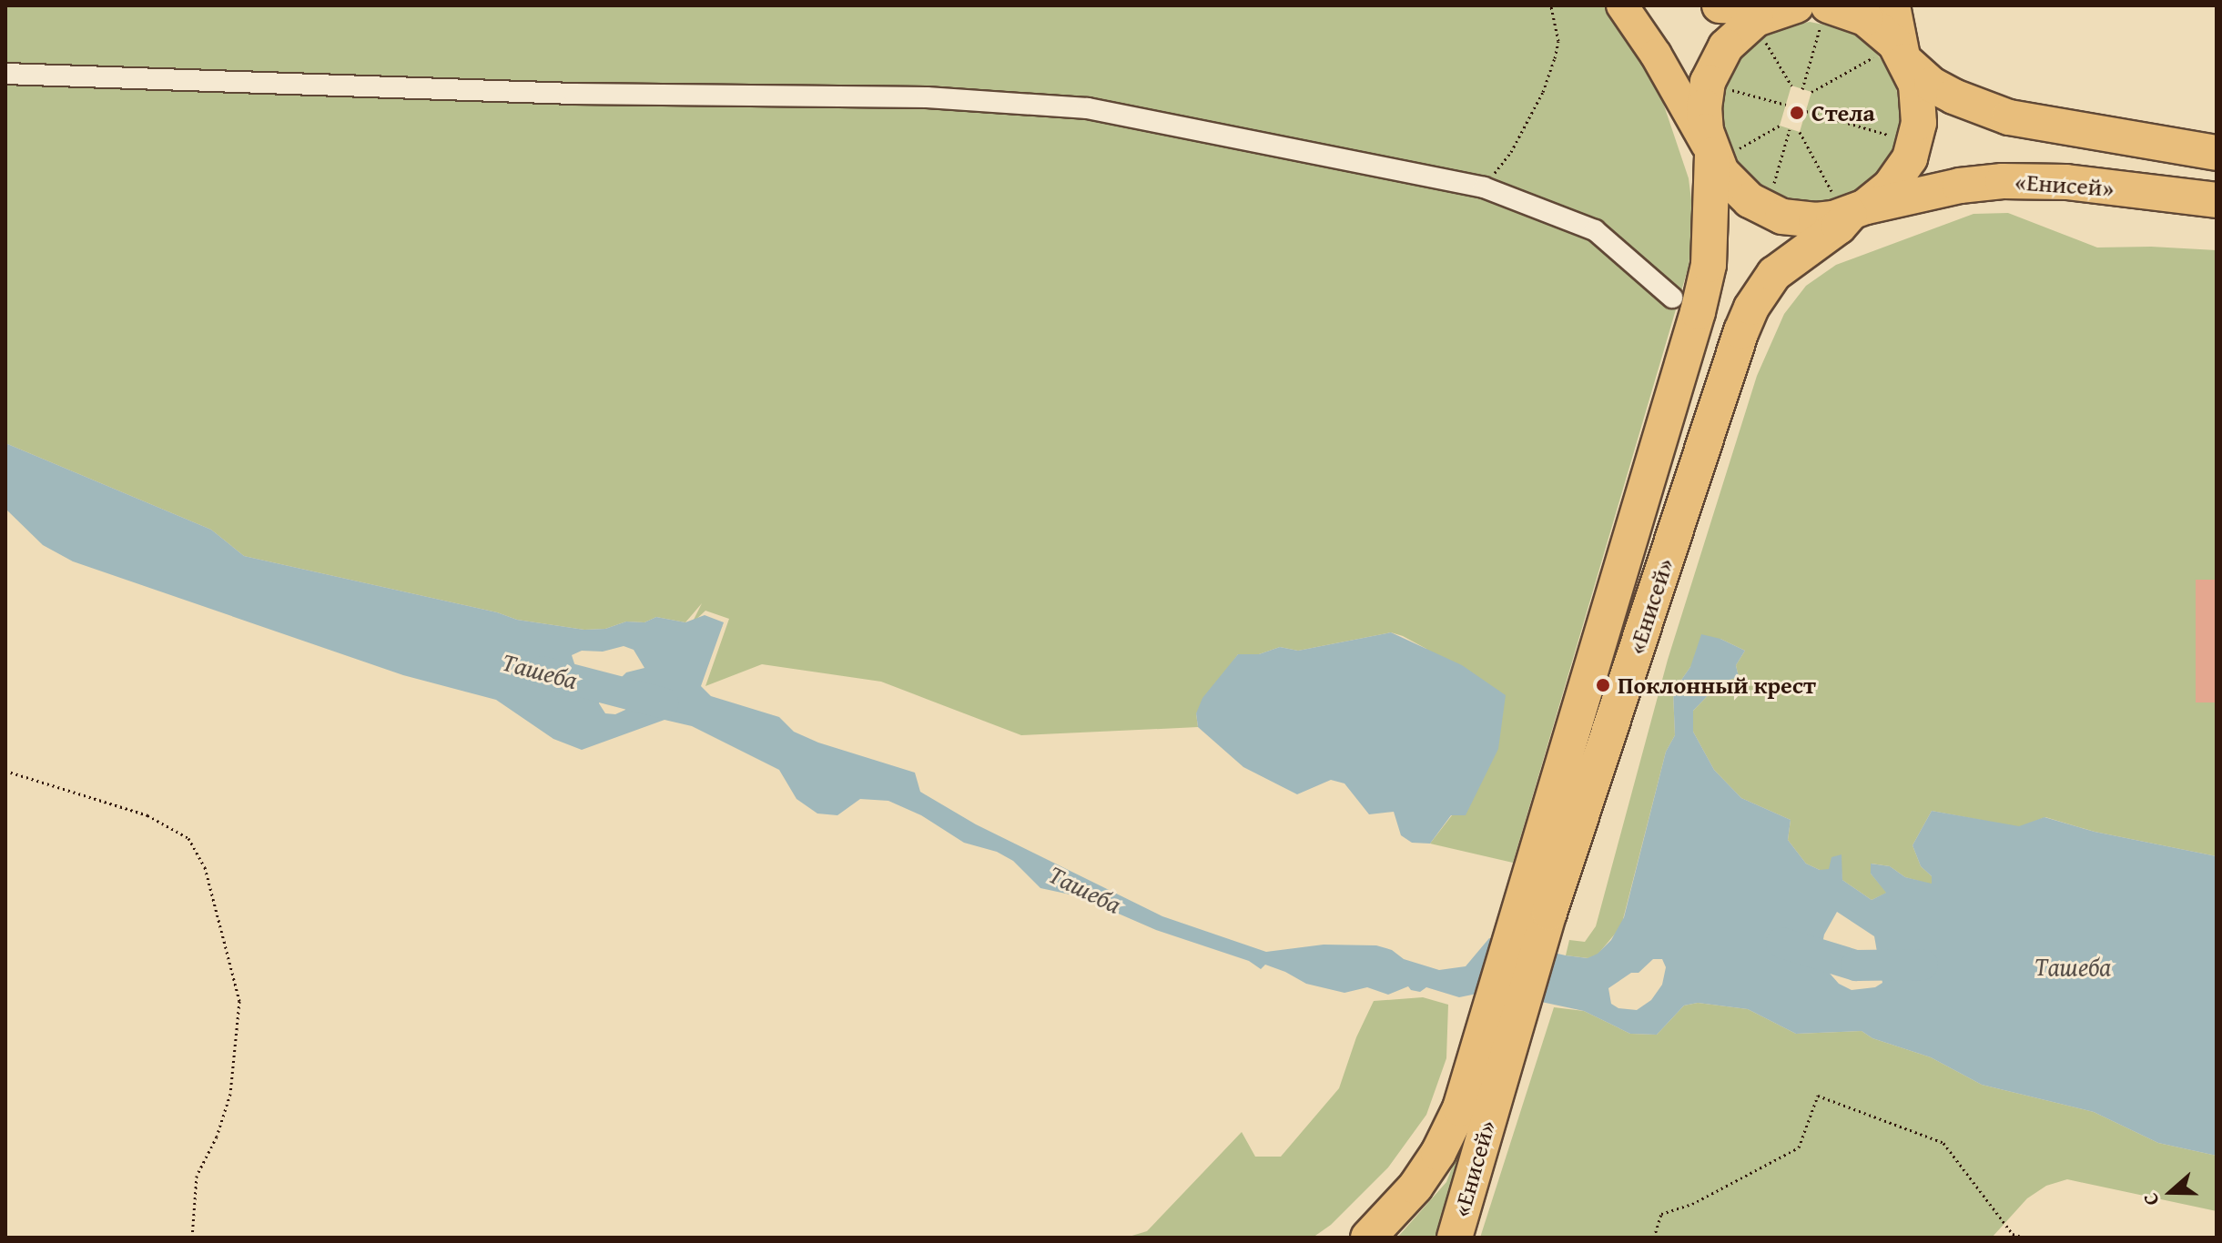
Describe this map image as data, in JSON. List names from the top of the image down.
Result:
{
  "streets": {
    "highway": ["«Енисей»"]
  },
  "water": ["Ташеба"],
  "places": ["Стела", "Поклонный крест"],
  "north": "left"
}
